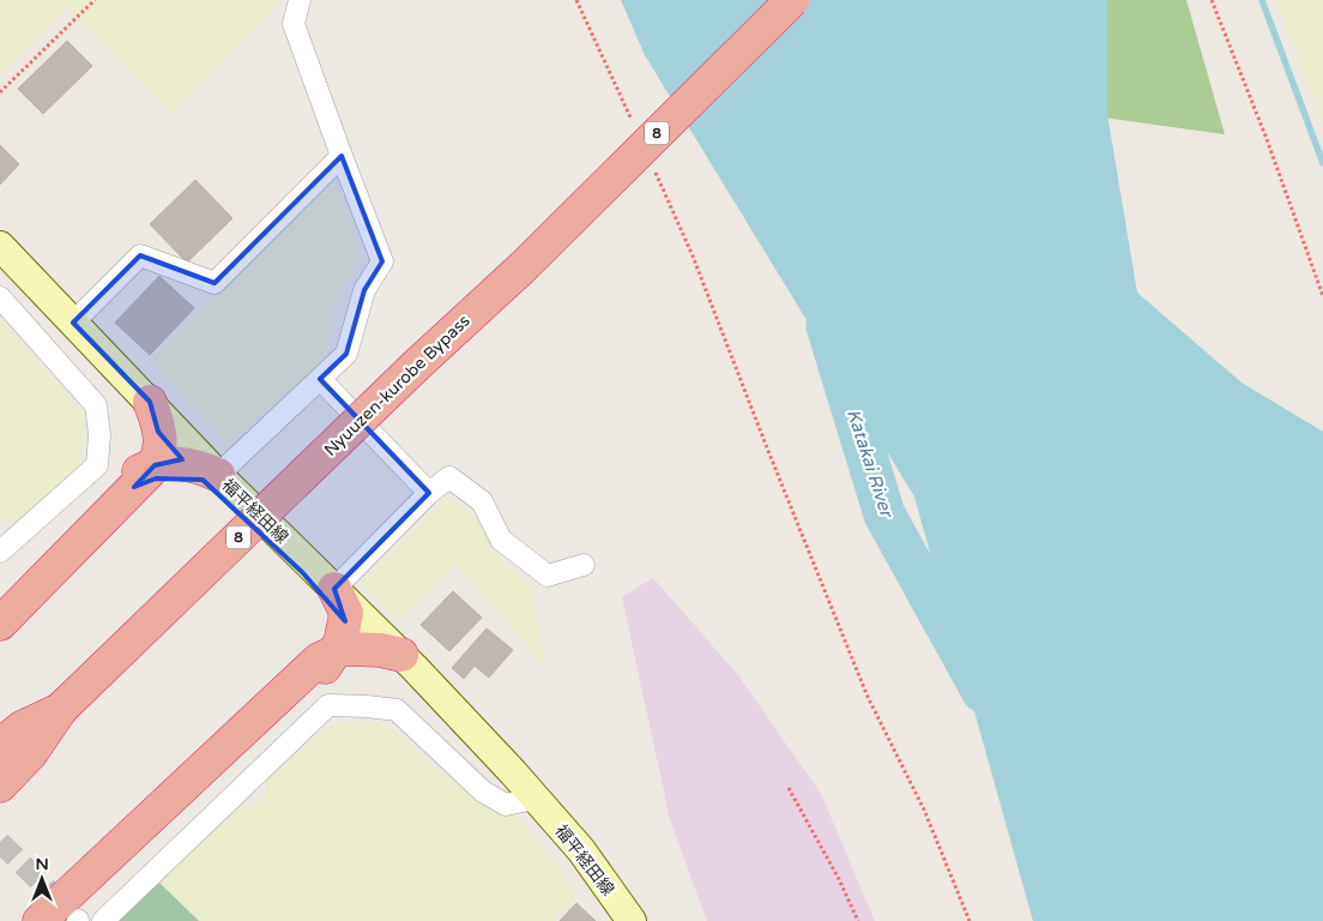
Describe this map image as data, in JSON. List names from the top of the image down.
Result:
{
  "streets": {
    "highway": ["8", "Nyuuzen-kurobe Bypass"],
    "main road": ["福平経田線"]
  },
  "water": ["Katakai River"],
  "north": "top"
}
